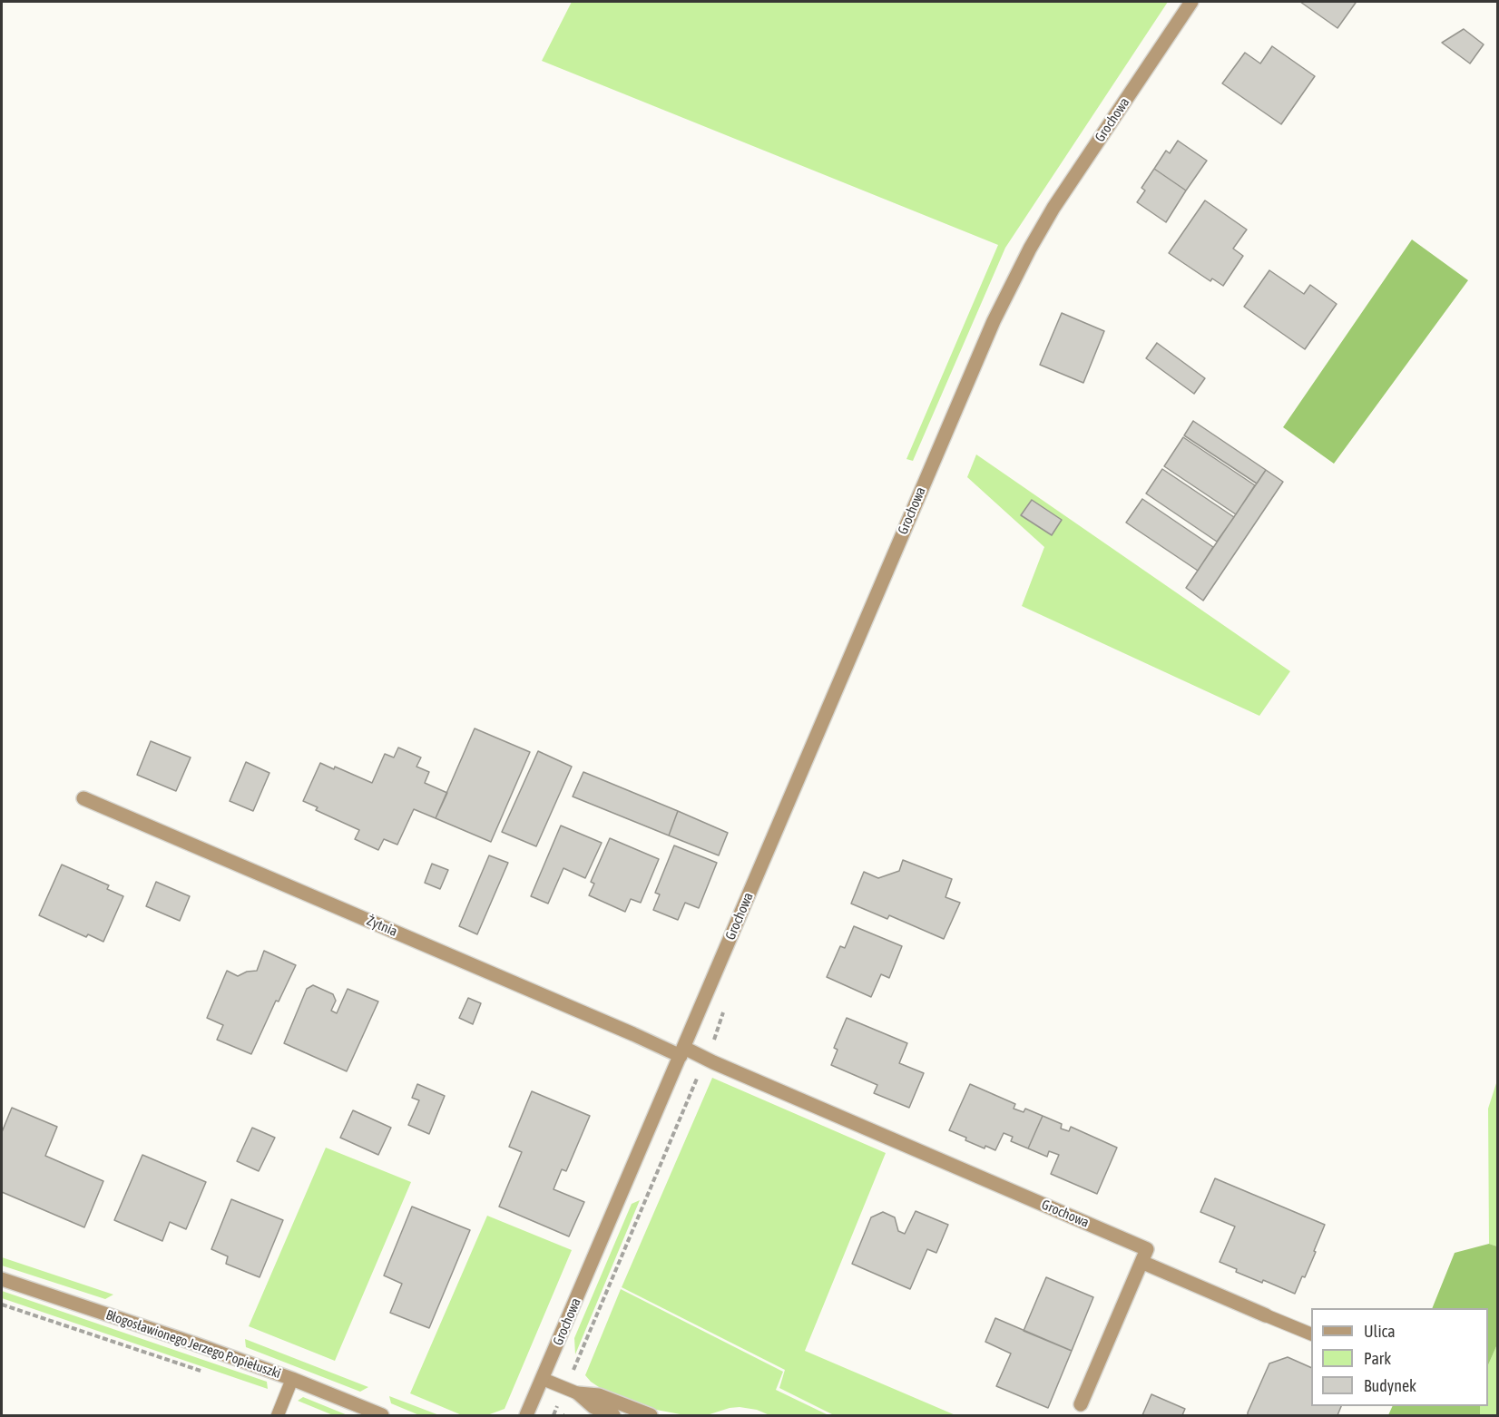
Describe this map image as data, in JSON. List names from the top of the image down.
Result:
{
  "streets": {
    "street": ["Grochowa", "Żytnia", "Błogosławionego Jerzego Popiełuszki"]
  },
  "crossings": [
    ["Grochowa", "Żytnia"]
  ],
  "legend": ["Ulica", "Park", "Budynek"]
}
